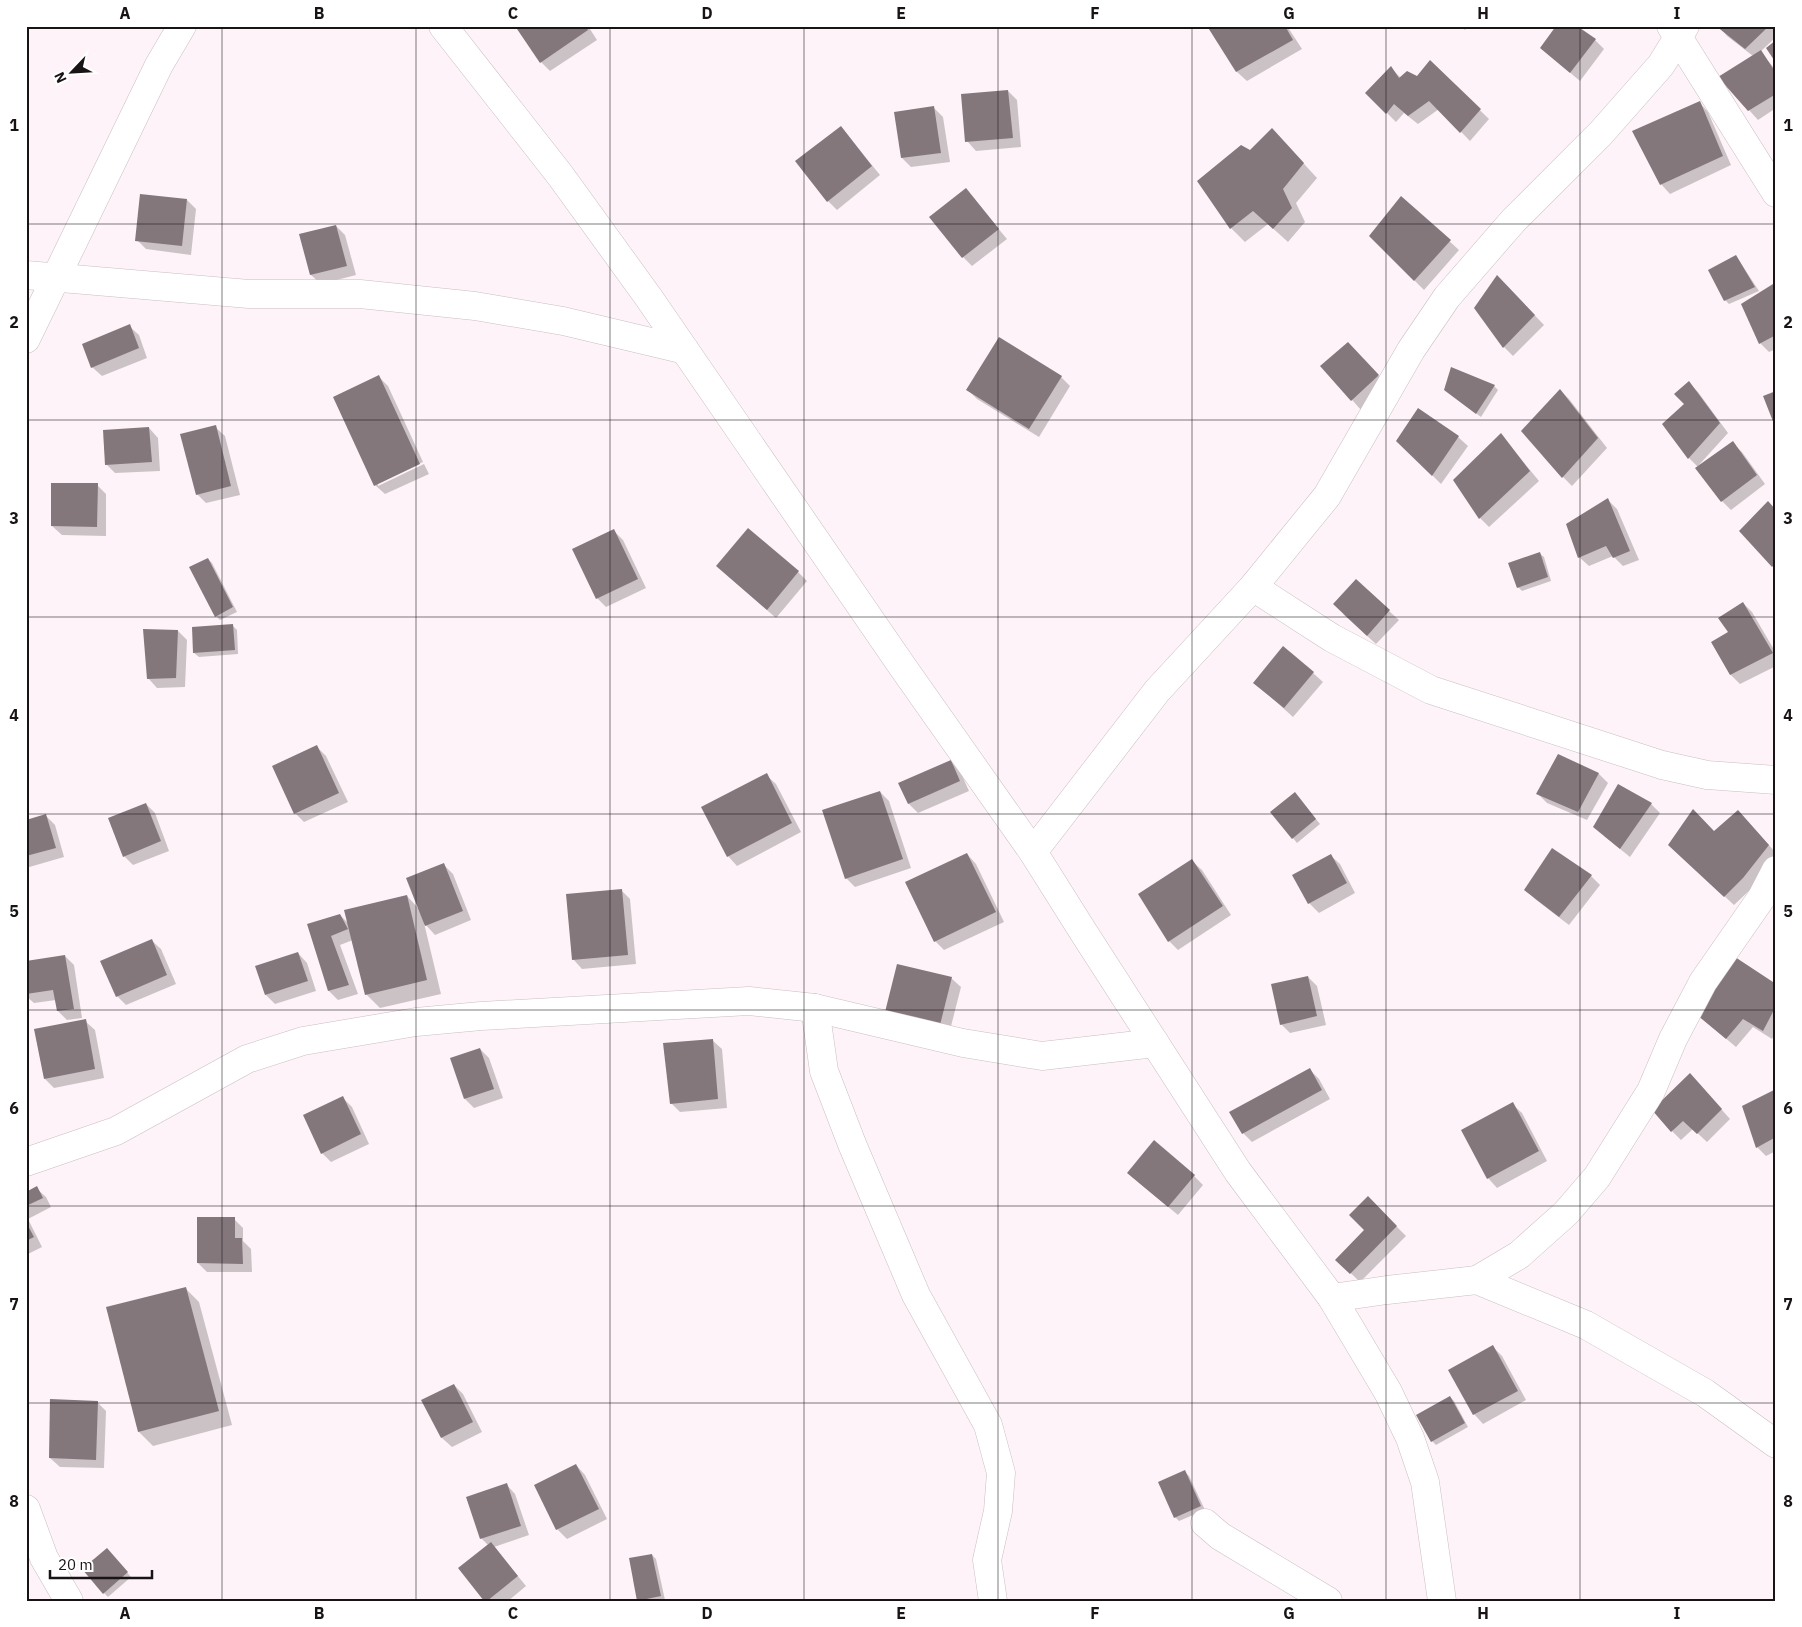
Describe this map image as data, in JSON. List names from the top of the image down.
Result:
{
  "scale_bar": "20 m",
  "north": "bottom left",
  "grid": {
    "columns": [
      "A",
      "B",
      "C",
      "D",
      "E",
      "F",
      "G",
      "H",
      "I"
    ],
    "rows": [
      "1",
      "2",
      "3",
      "4",
      "5",
      "6",
      "7",
      "8"
    ]
  }
}
